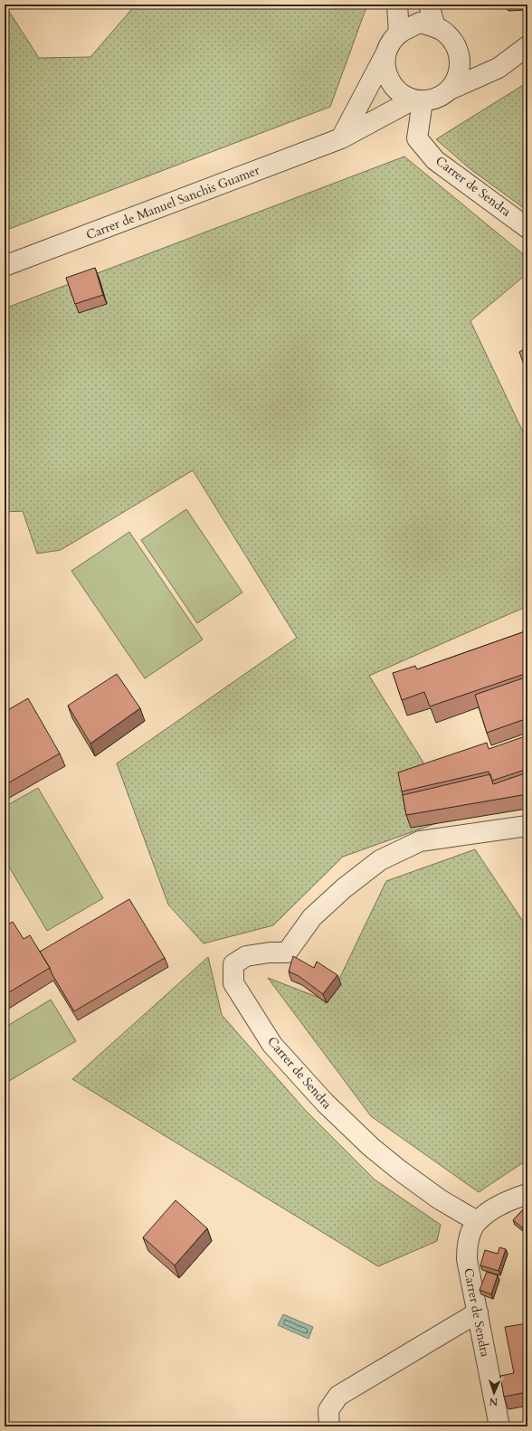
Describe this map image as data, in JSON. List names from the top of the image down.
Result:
{
  "streets": {
    "street": ["Carrer de Sendra", "Carrer de Manuel Sanchis Guamer"]
  },
  "crossings": [
    ["Carrer de Sendra", "Carrer de Manuel Sanchis Guamer"]
  ],
  "north": "bottom"
}
